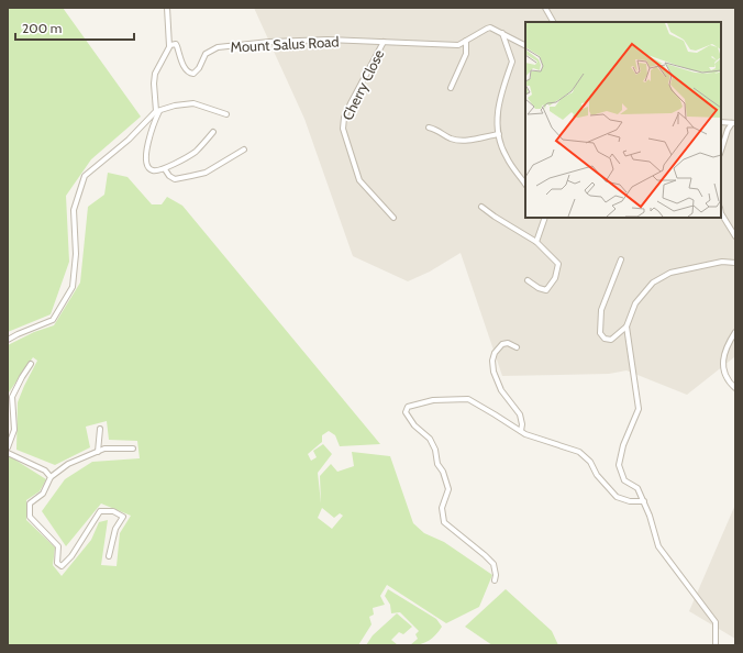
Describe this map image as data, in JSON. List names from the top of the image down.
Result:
{
  "streets": {
    "street": ["Mount Salus Road", "Cherry Close"]
  },
  "crossings": [
    ["Mount Salus Road", "Cherry Close"]
  ],
  "scale_bar": "200 m"
}
